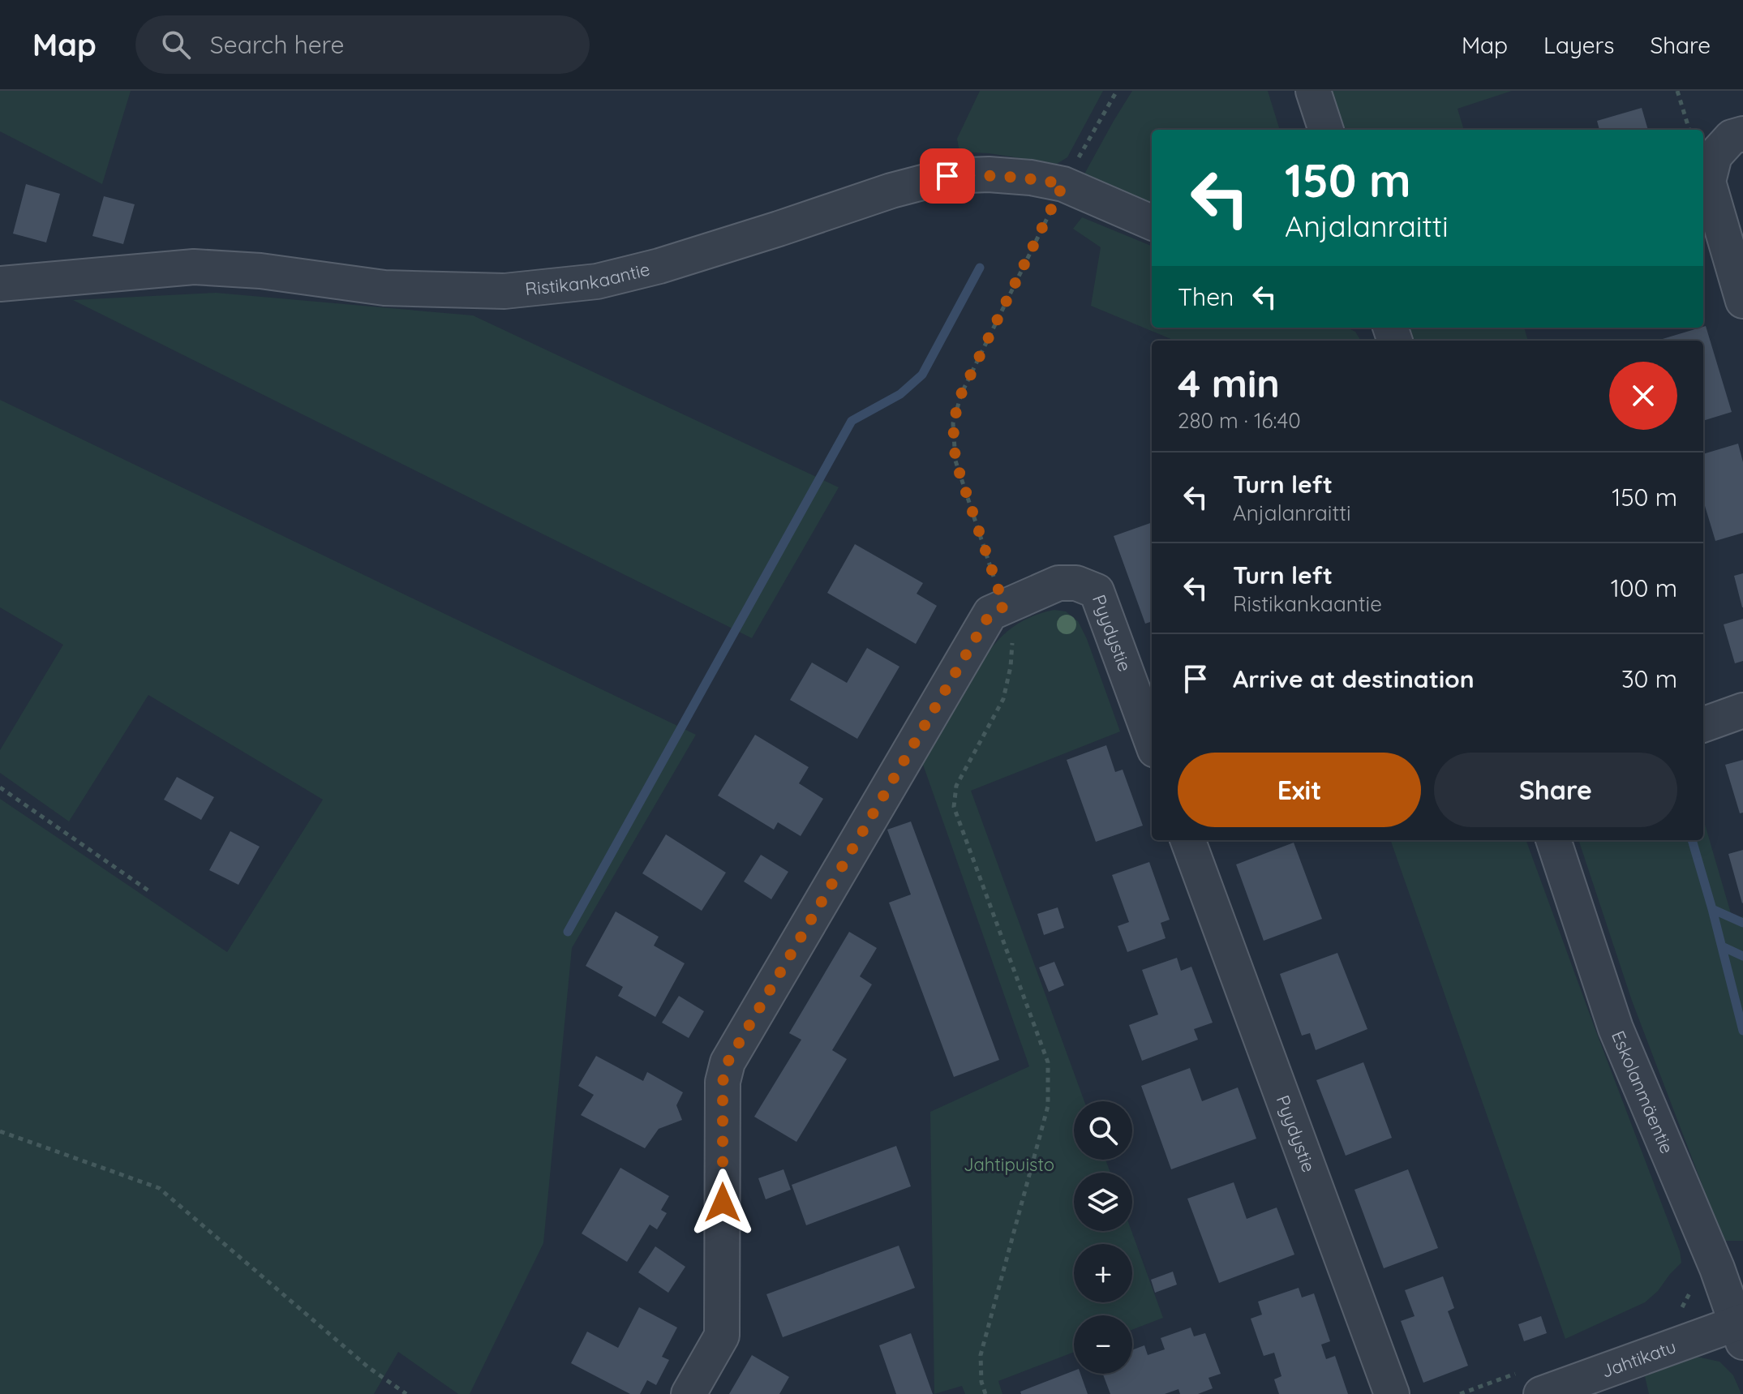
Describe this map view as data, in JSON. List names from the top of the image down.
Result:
{
  "streets": {
    "street": [
      "Ristikankaantie",
      "Pyydystie",
      "Eskolanmäentie",
      "Jahtikatu"
    ]
  },
  "crossings": [
    ["Eskolanmäentie", "Jahtikatu"]
  ],
  "parks": ["Jahtipuisto"],
  "page": {
    "header": "Map",
    "search": "Search here",
    "nav": ["Map", "Layers", "Share"],
    "turn": ["150 m", "Anjalanraitti"],
    "then": "Then",
    "heading": ["4 min", "280 m · 16:40"],
    "list": [
      {
        "name": "Turn left",
        "note": "Anjalanraitti",
        "value": "150 m"
      },
      {
        "name": "Turn left",
        "note": "Ristikankaantie",
        "value": "100 m"
      },
      {
        "name": "Arrive at destination",
        "value": "30 m"
      }
    ],
    "buttons": ["Exit", "Share"],
    "map_buttons": ["+", "−"]
  }
}
